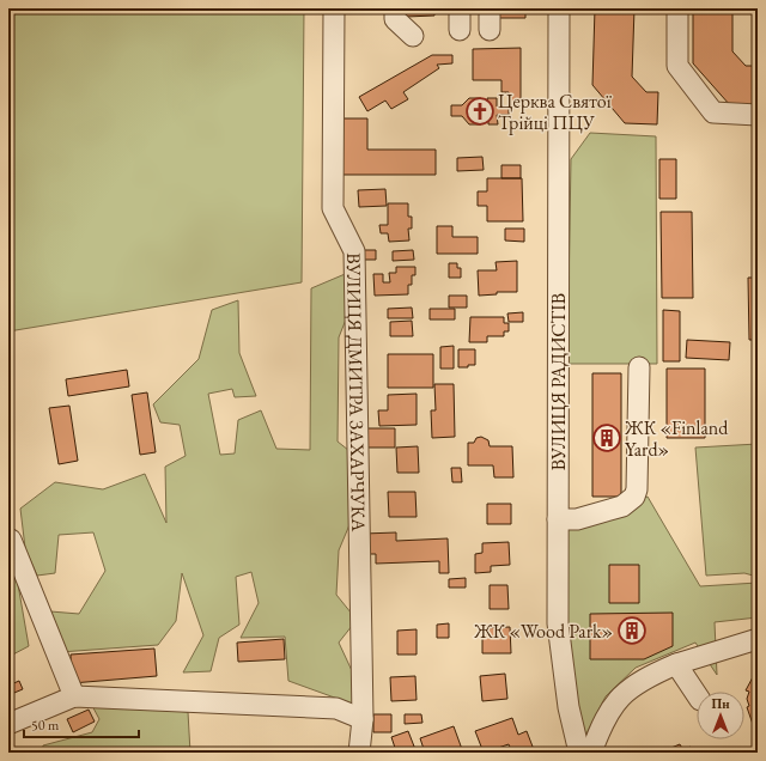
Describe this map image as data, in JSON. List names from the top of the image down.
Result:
{
  "streets": {
    "street": ["ВУЛИЦЯ РАДИСТІВ", "ВУЛИЦЯ ДМИТРА ЗАХАРЧУКА"]
  },
  "places": {
    "church": ["Церква Святої Трійці ПЦУ"],
    "building": ["ЖК «Finland Yard»", "ЖК «Wood Park»"]
  },
  "scale_bar": "50 m",
  "north": "top"
}
